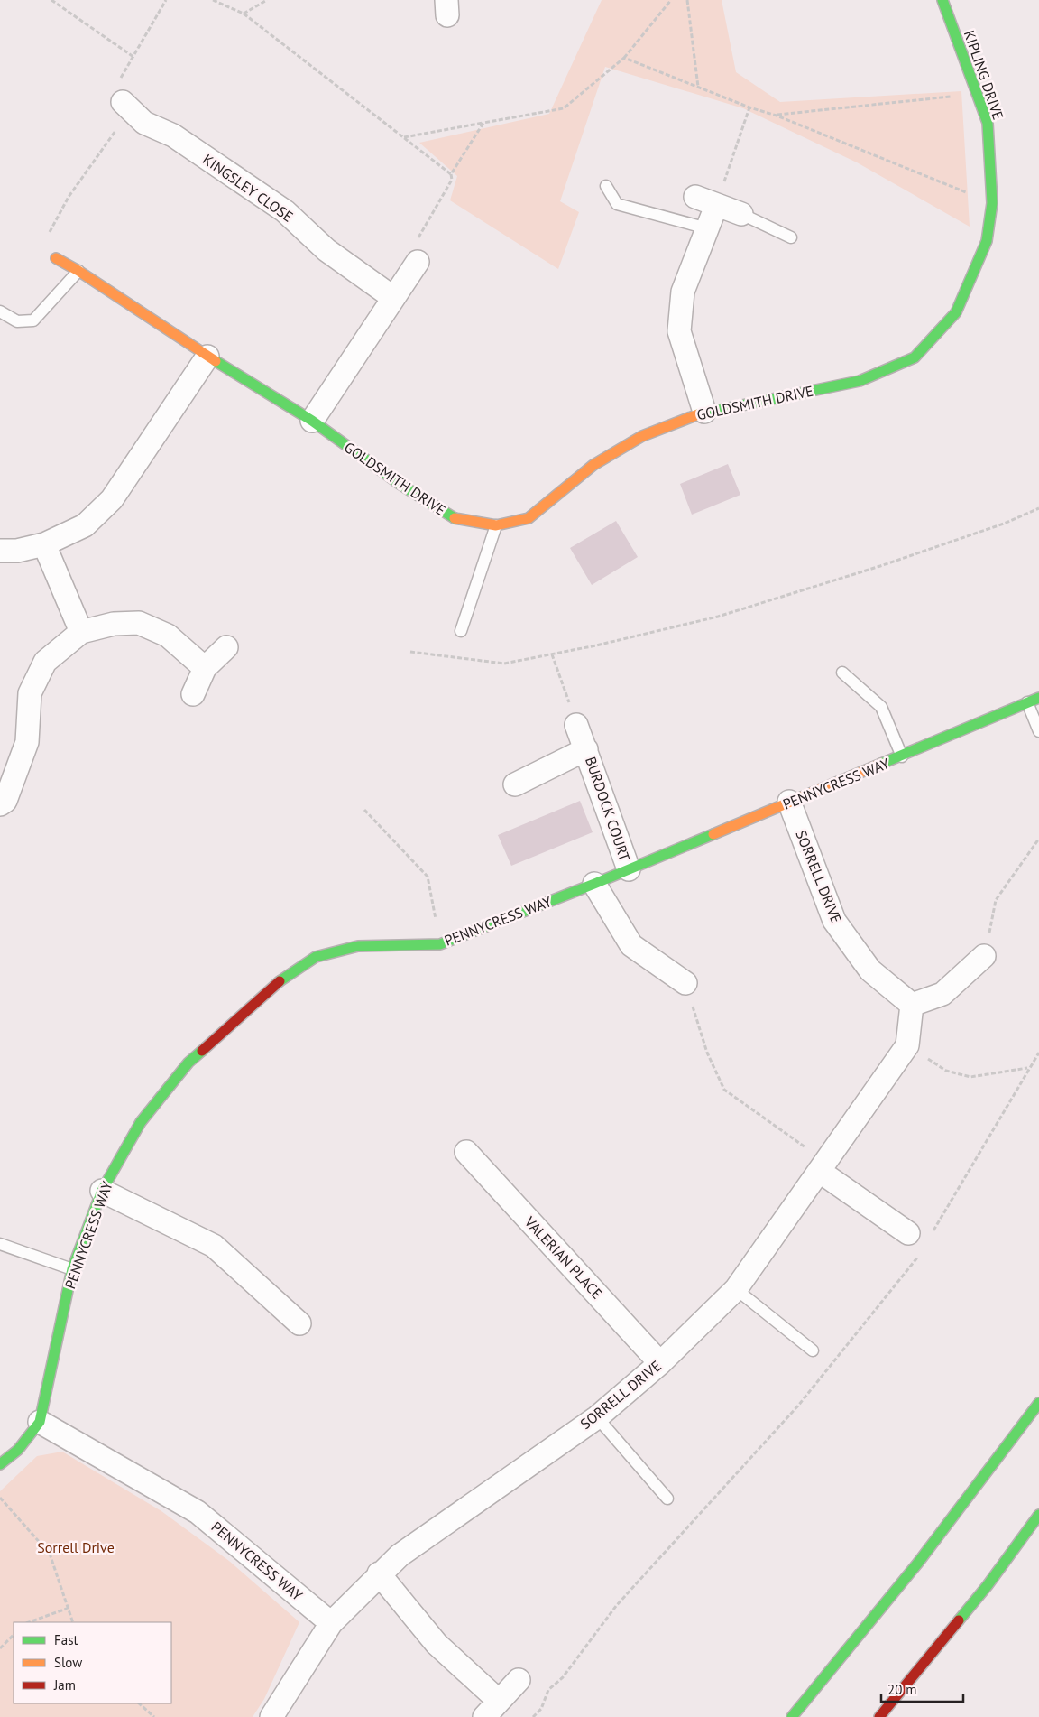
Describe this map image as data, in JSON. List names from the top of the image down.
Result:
{
  "streets": {
    "main road": ["KIPLING DRIVE", "GOLDSMITH DRIVE", "PENNYCRESS WAY"],
    "street": [
      "KINGSLEY CLOSE",
      "BURDOCK COURT",
      "SORRELL DRIVE",
      "VALERIAN PLACE"
    ]
  },
  "crossings": [
    ["KIPLING DRIVE", "GOLDSMITH DRIVE"],
    ["PENNYCRESS WAY", "BURDOCK COURT"],
    ["PENNYCRESS WAY", "SORRELL DRIVE"],
    ["SORRELL DRIVE", "VALERIAN PLACE"]
  ],
  "parks": ["Sorrell Drive"],
  "legend": ["Fast", "Slow", "Jam"],
  "scale_bar": "20 m"
}
